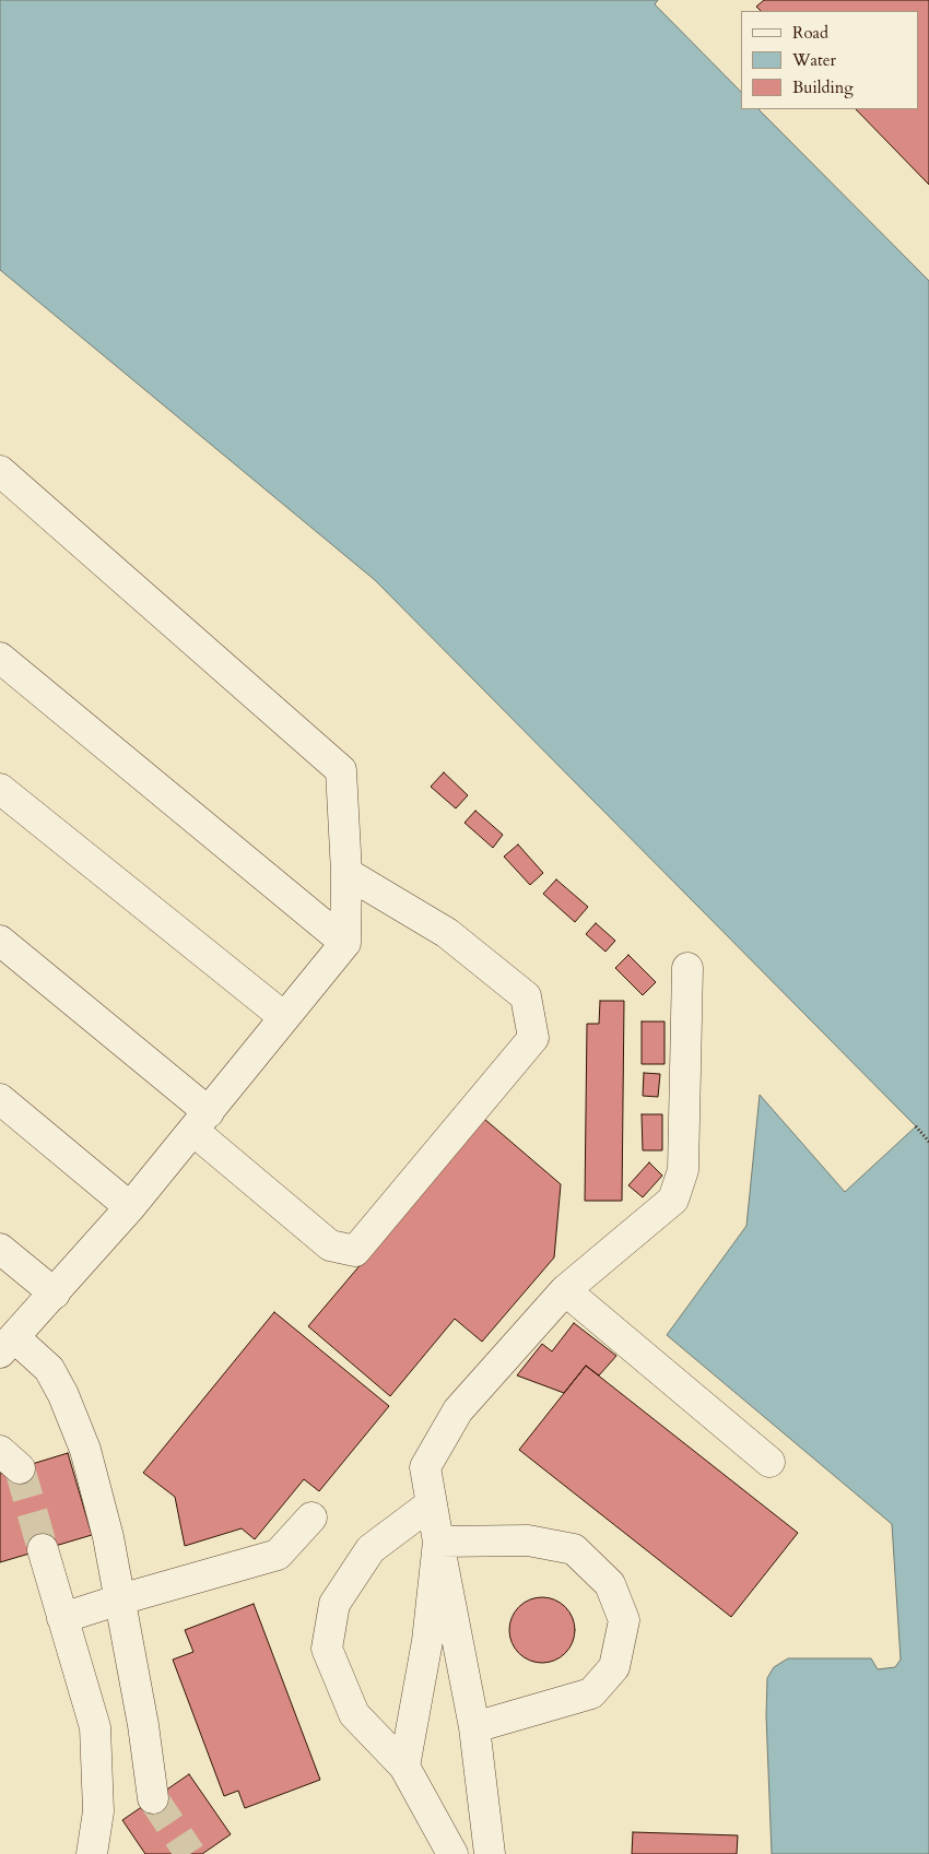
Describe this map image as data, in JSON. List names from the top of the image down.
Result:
{
  "legend": ["Road", "Water", "Building"]
}
